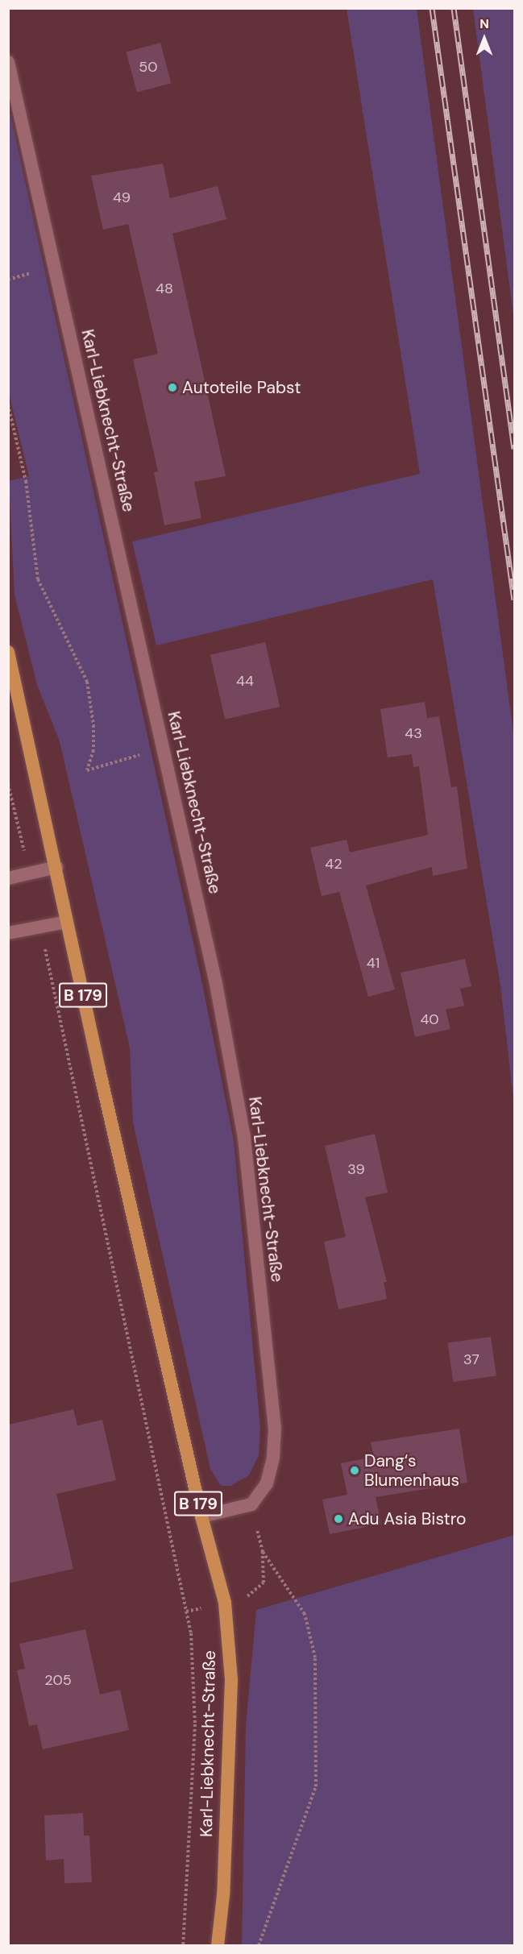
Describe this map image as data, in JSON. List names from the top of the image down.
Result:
{
  "streets": {
    "main road": ["Karl-Liebknecht-Straße", "B 179"]
  },
  "places": ["Autoteile Pabst", "Dang‘s Blumenhaus", "Adu Asia Bistro"],
  "house_numbers": [
    "50",
    "49",
    "48",
    "44",
    "43",
    "42",
    "41",
    "40",
    "39",
    "37",
    "205"
  ],
  "north": "top"
}
